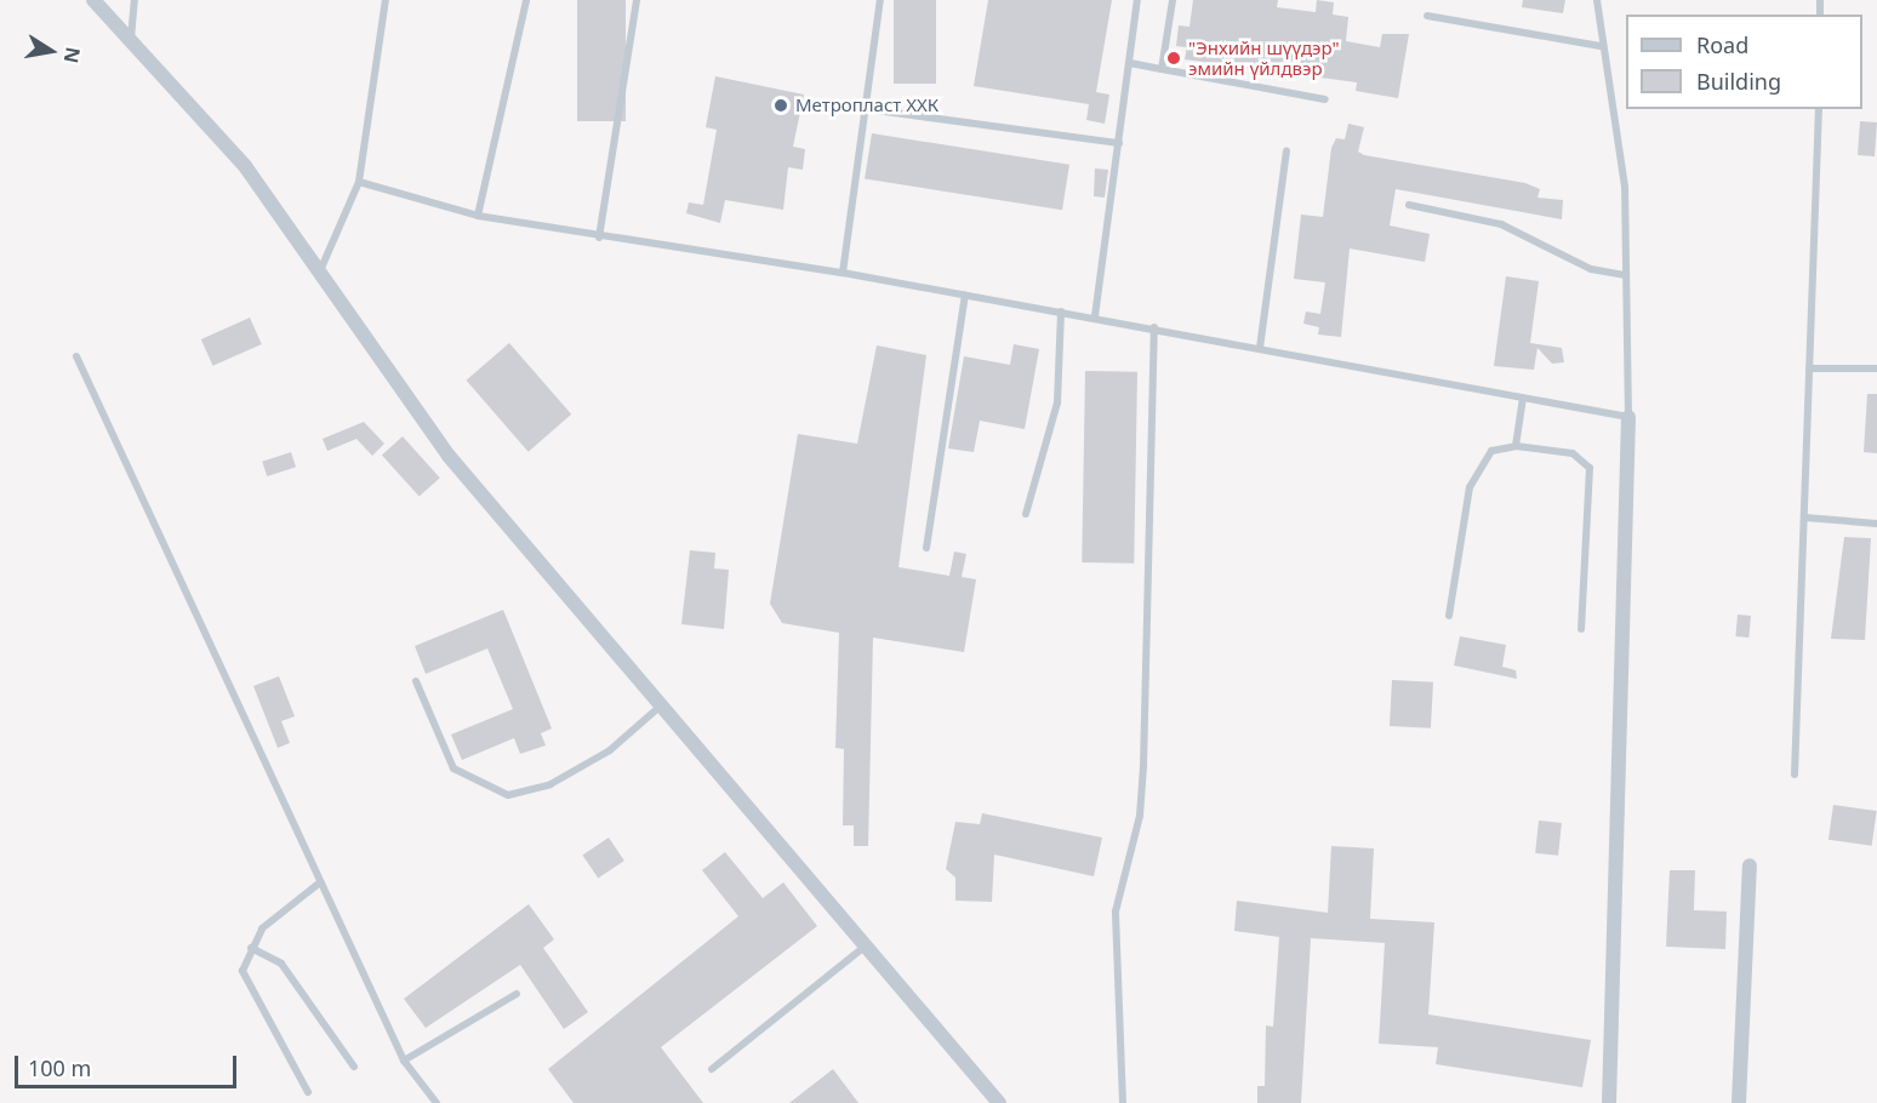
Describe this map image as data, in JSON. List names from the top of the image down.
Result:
{
  "places": ["\"Энхийн шүүдэр\" эмийн үйлдвэр", "Метропласт ХХК"],
  "legend": ["Road", "Building"],
  "scale_bar": "100 m",
  "north": "right"
}
